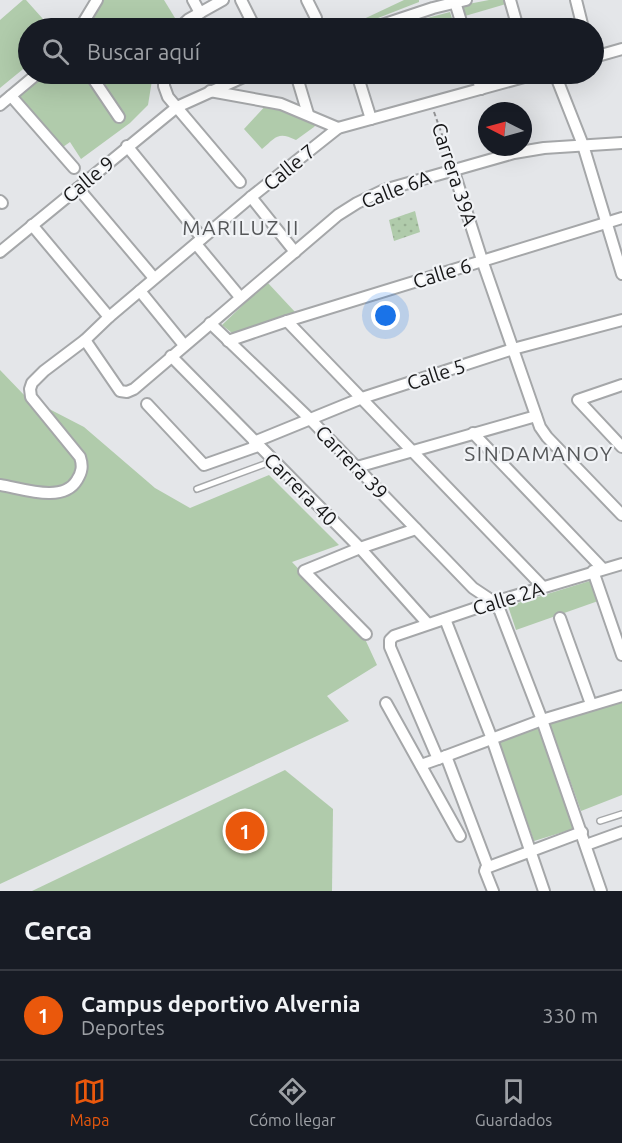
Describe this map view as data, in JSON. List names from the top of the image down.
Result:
{
  "streets": {
    "street": [
      "Calle 7",
      "Carrera 39A",
      "Calle 9",
      "Calle 6A",
      "Calle 6",
      "Calle 5",
      "Carrera 39",
      "Carrera 40",
      "Calle 2A"
    ]
  },
  "crossings": [
    ["Calle 7", "Carrera 39A"],
    ["Calle 7", "Calle 6A"],
    ["Carrera 39A", "Calle 6A"],
    ["Carrera 39A", "Calle 6"],
    ["Carrera 39A", "Calle 5"],
    ["Calle 6A", "Carrera 39"],
    ["Calle 6A", "Carrera 40"],
    ["Calle 6", "Carrera 39"],
    ["Calle 5", "Carrera 39"],
    ["Calle 5", "Carrera 40"],
    ["Carrera 39", "Calle 2A"],
    ["Carrera 40", "Calle 2A"]
  ],
  "districts": ["MARILUZ II", "SINDAMANOY"],
  "north": "left",
  "page": {
    "search": "Buscar aquí",
    "pins": "1",
    "heading": "Cerca",
    "list": [
      {
        "mark": "1",
        "name": "Campus deportivo Alvernia",
        "note": "Deportes",
        "value": "330 m"
      }
    ],
    "nav": ["Mapa", "Cómo llegar", "Guardados"]
  }
}
